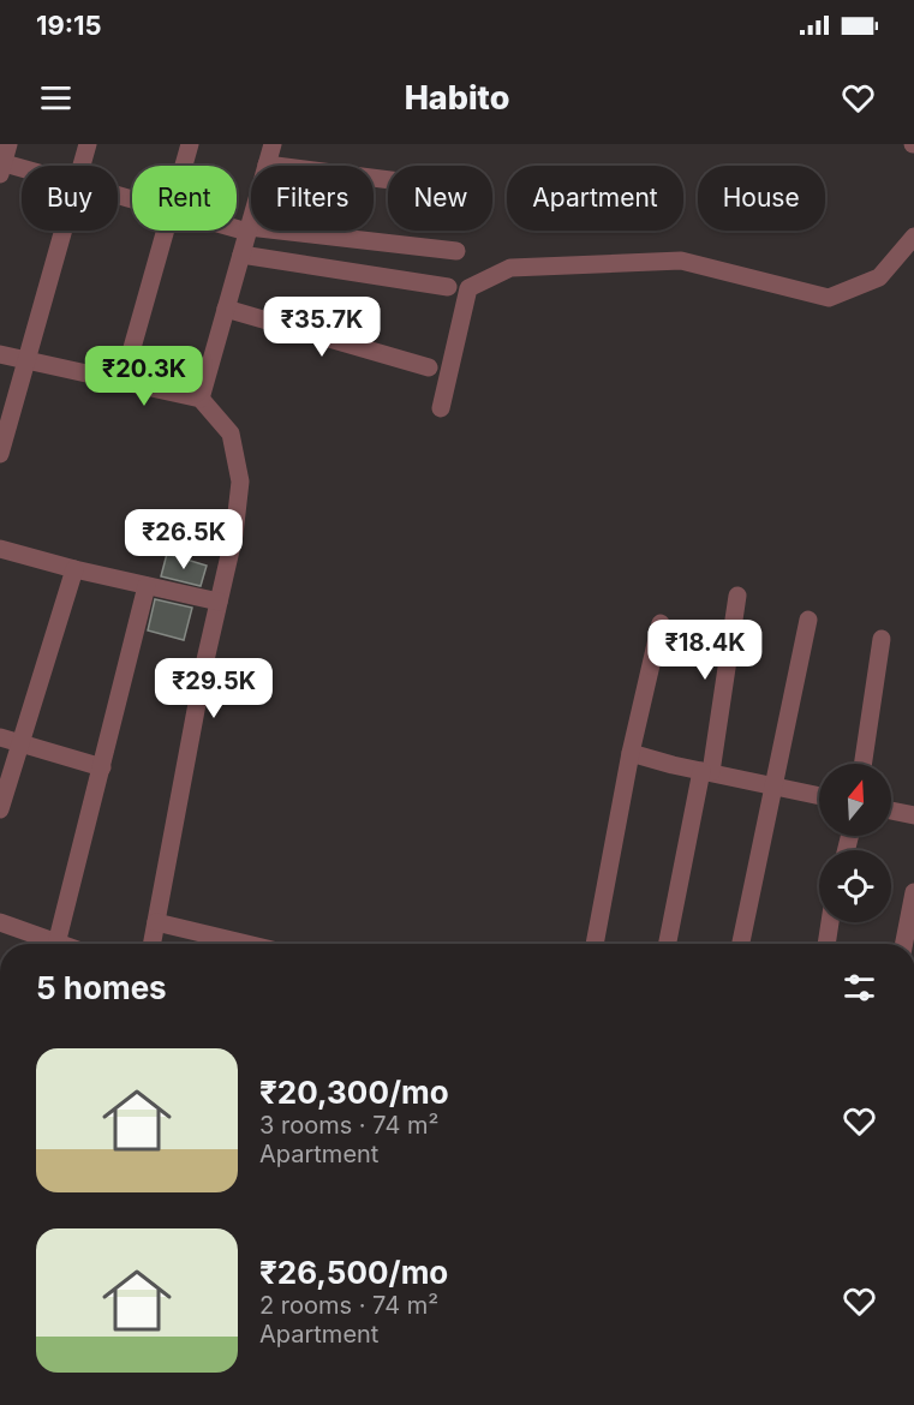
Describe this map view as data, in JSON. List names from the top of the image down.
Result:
{
  "north": "top",
  "page": {
    "status": "19:15",
    "header": "Habito",
    "chip": [
      "Buy",
      "Rent",
      "Filters",
      "New",
      "Apartment",
      "House"
    ],
    "price": [
      "₹35.7K",
      "₹20.3K",
      "₹26.5K",
      "₹18.4K",
      "₹29.5K"
    ],
    "heading": "5 homes",
    "list": [
      {
        "name": "₹20,300/mo",
        "note": "3 rooms · 74 m² · Apartment"
      },
      {
        "name": "₹26,500/mo",
        "note": "2 rooms · 74 m² · Apartment"
      }
    ]
  }
}
